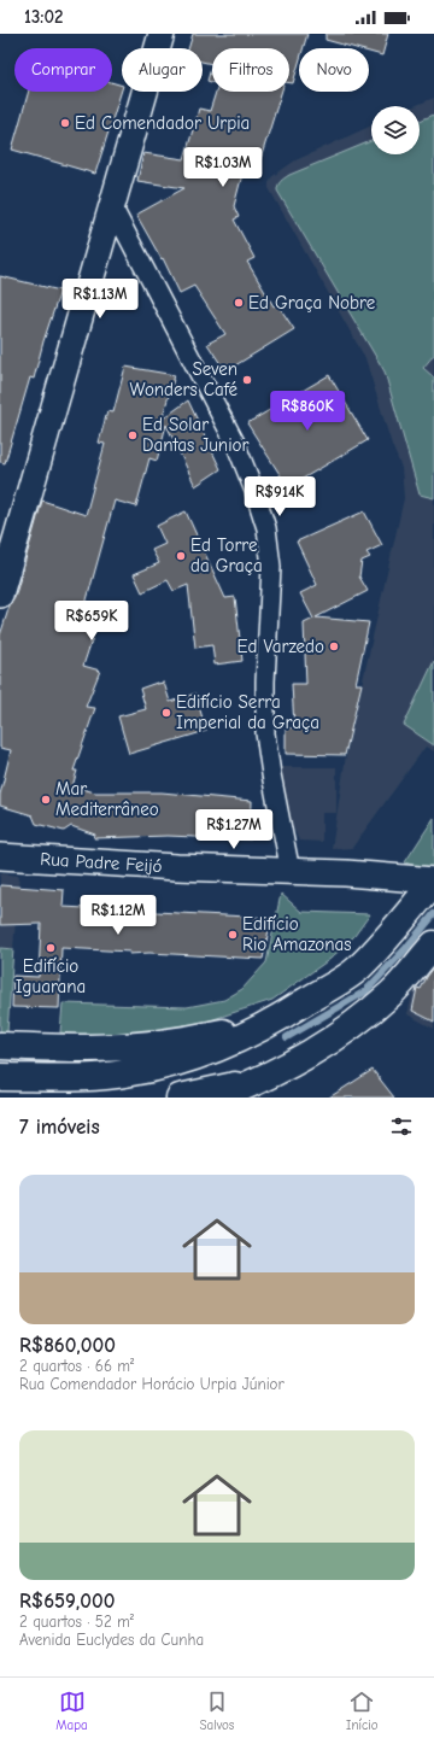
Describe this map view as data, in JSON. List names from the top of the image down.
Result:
{
  "streets": {
    "main road": ["Rua Padre Feijó"]
  },
  "places": [
    "Ed Comendador Urpia",
    "Ed Graça Nobre",
    "Seven Wonders Café",
    "Ed Solar Dantas Junior",
    "Ed Torre da Graça",
    "Ed Varzedo",
    "Edifício Serra Imperial da Graça",
    "Mar Mediterrâneo",
    "Edifício Rio Amazonas",
    "Edifício Iguarana"
  ],
  "page": {
    "status": "13:02",
    "chip": [
      "Comprar",
      "Alugar",
      "Filtros",
      "Novo"
    ],
    "price": [
      "R$1.03M",
      "R$1.13M",
      "R$860K",
      "R$914K",
      "R$659K",
      "R$1.27M",
      "R$1.12M"
    ],
    "heading": "7 imóveis",
    "list": [
      {
        "name": "R$860,000",
        "note": "2 quartos · 66 m² · Rua Comendador Horácio Urpia Júnior"
      },
      {
        "name": "R$659,000",
        "note": "2 quartos · 52 m² · Avenida Euclydes da Cunha"
      }
    ],
    "tabs": ["Mapa", "Salvos", "Início"]
  }
}
